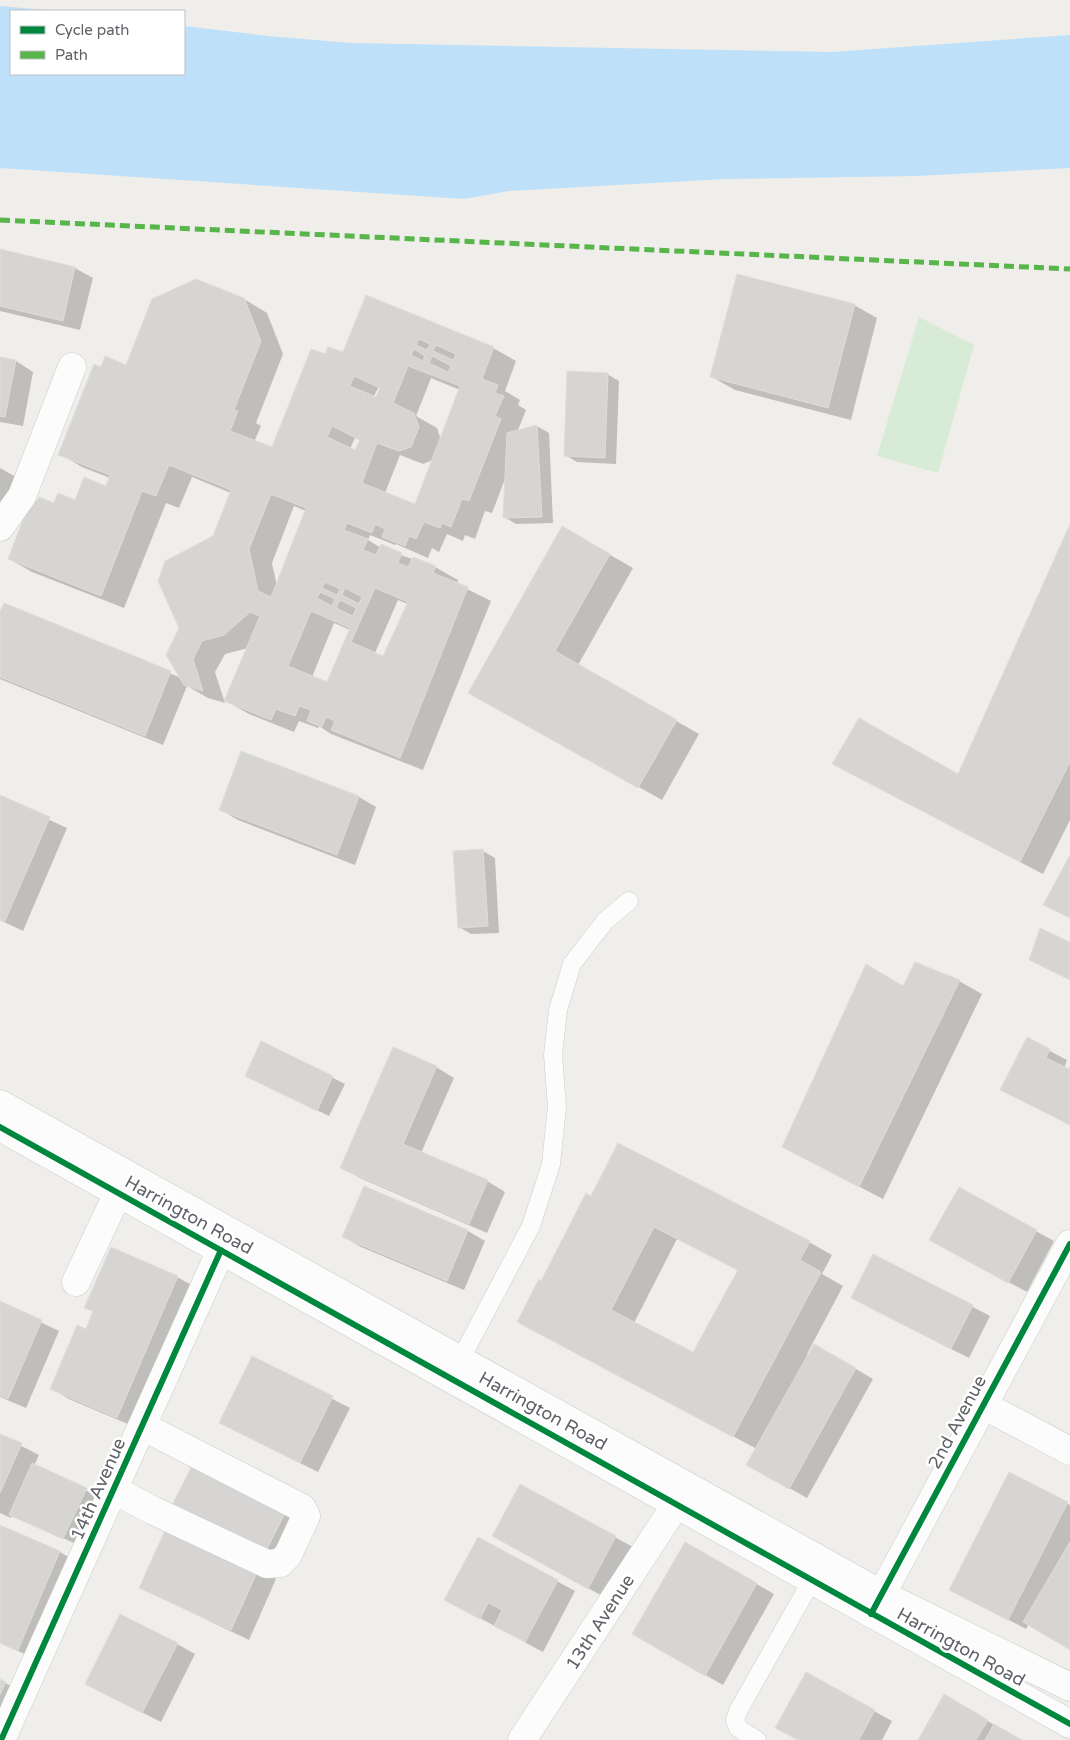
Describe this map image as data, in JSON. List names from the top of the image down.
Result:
{
  "streets": {
    "street": [
      "Harrington Road",
      "2nd Avenue",
      "14th Avenue",
      "13th Avenue"
    ]
  },
  "crossings": [
    ["Harrington Road", "2nd Avenue"],
    ["Harrington Road", "14th Avenue"],
    ["Harrington Road", "13th Avenue"]
  ],
  "legend": ["Cycle path", "Path"]
}
